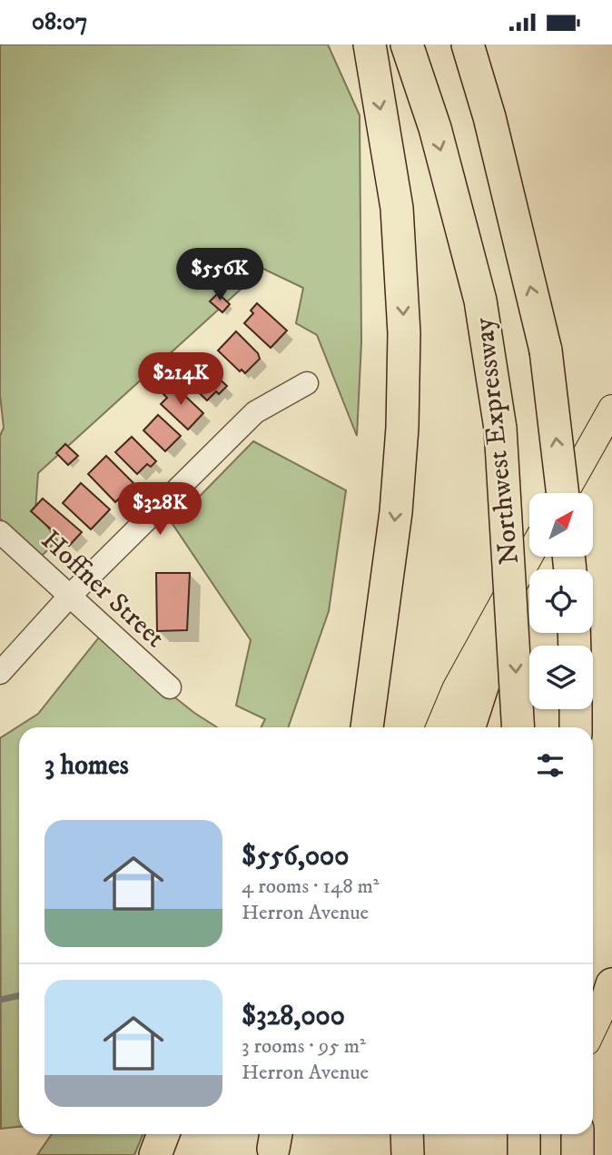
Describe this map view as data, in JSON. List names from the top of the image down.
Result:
{
  "streets": {
    "highway": ["Northwest Expressway"],
    "street": ["Hoffner Street"]
  },
  "north": "top right",
  "page": {
    "status": "08:07",
    "price": ["$556K", "$214K", "$328K"],
    "heading": "3 homes",
    "list": [
      {
        "name": "$556,000",
        "note": "4 rooms · 148 m² · Herron Avenue"
      },
      {
        "name": "$328,000",
        "note": "3 rooms · 95 m² · Herron Avenue"
      }
    ]
  }
}
